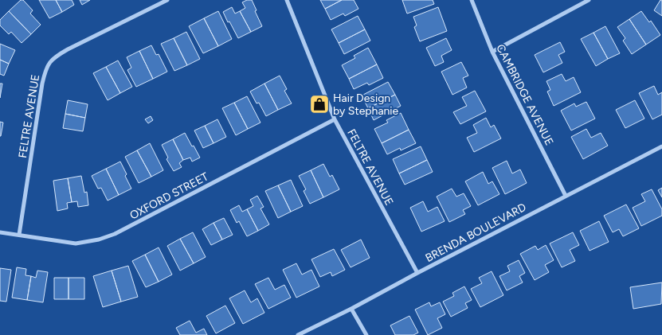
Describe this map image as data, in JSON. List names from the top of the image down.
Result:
{
  "streets": {
    "street": [
      "CAMBRIDGE AVENUE",
      "FELTRE AVENUE",
      "OXFORD STREET",
      "BRENDA BOULEVARD"
    ]
  },
  "crossings": [
    ["CAMBRIDGE AVENUE", "BRENDA BOULEVARD"],
    ["FELTRE AVENUE", "OXFORD STREET"],
    ["FELTRE AVENUE", "BRENDA BOULEVARD"]
  ],
  "places": {
    "shop": ["Hair Design by Stephanie"]
  }
}
